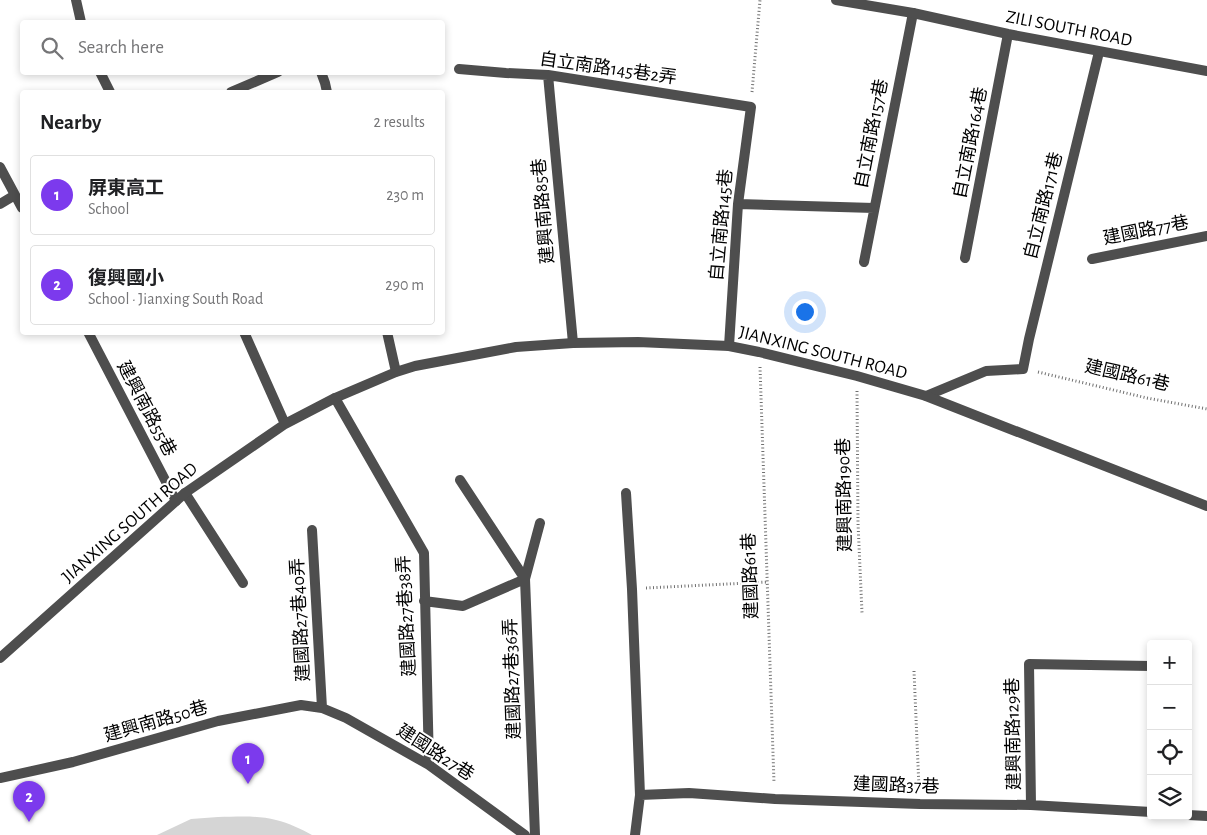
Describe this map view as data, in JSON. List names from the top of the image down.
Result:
{
  "streets": {
    "street": [
      "ZILI SOUTH ROAD",
      "自立南路145巷2弄",
      "自立南路157巷",
      "自立南路164巷",
      "自立南路171巷",
      "建興南路85巷",
      "自立南路145巷",
      "建國路77巷",
      "JIANXING SOUTH ROAD",
      "建興南路55巷",
      "建國路27巷38弄",
      "建國路27巷40弄",
      "建國路27巷36弄",
      "建興南路50巷",
      "建興南路129巷",
      "建國路27巷",
      "建國路37巷"
    ],
    "path": ["建國路61巷", "建興南路190巷"]
  },
  "crossings": [
    ["ZILI SOUTH ROAD", "自立南路157巷"],
    ["ZILI SOUTH ROAD", "自立南路164巷"],
    ["ZILI SOUTH ROAD", "自立南路171巷"],
    ["自立南路145巷2弄", "建興南路85巷"],
    ["自立南路145巷2弄", "自立南路145巷"],
    ["自立南路171巷", "建國路61巷"],
    ["建興南路85巷", "JIANXING SOUTH ROAD"],
    ["自立南路145巷", "JIANXING SOUTH ROAD"],
    ["JIANXING SOUTH ROAD", "建國路61巷"],
    ["JIANXING SOUTH ROAD", "建興南路55巷"],
    ["JIANXING SOUTH ROAD", "建興南路190巷"],
    ["JIANXING SOUTH ROAD", "建國路27巷38弄"],
    ["建國路61巷", "建國路37巷"],
    ["建國路27巷38弄", "建國路27巷"],
    ["建國路27巷40弄", "建興南路50巷"],
    ["建國路27巷40弄", "建國路27巷"],
    ["建興南路50巷", "建國路27巷"],
    ["建興南路129巷", "建國路37巷"]
  ],
  "page": {
    "search": "Search here",
    "heading": ["Nearby", "2 results"],
    "list": [
      {
        "mark": "1",
        "name": "屏東高工",
        "note": "School",
        "value": "230 m"
      },
      {
        "mark": "2",
        "name": "復興國小",
        "note": "School · Jianxing South Road",
        "value": "290 m"
      }
    ],
    "map_buttons": ["+", "−"],
    "pins": ["1", "2"]
  }
}
